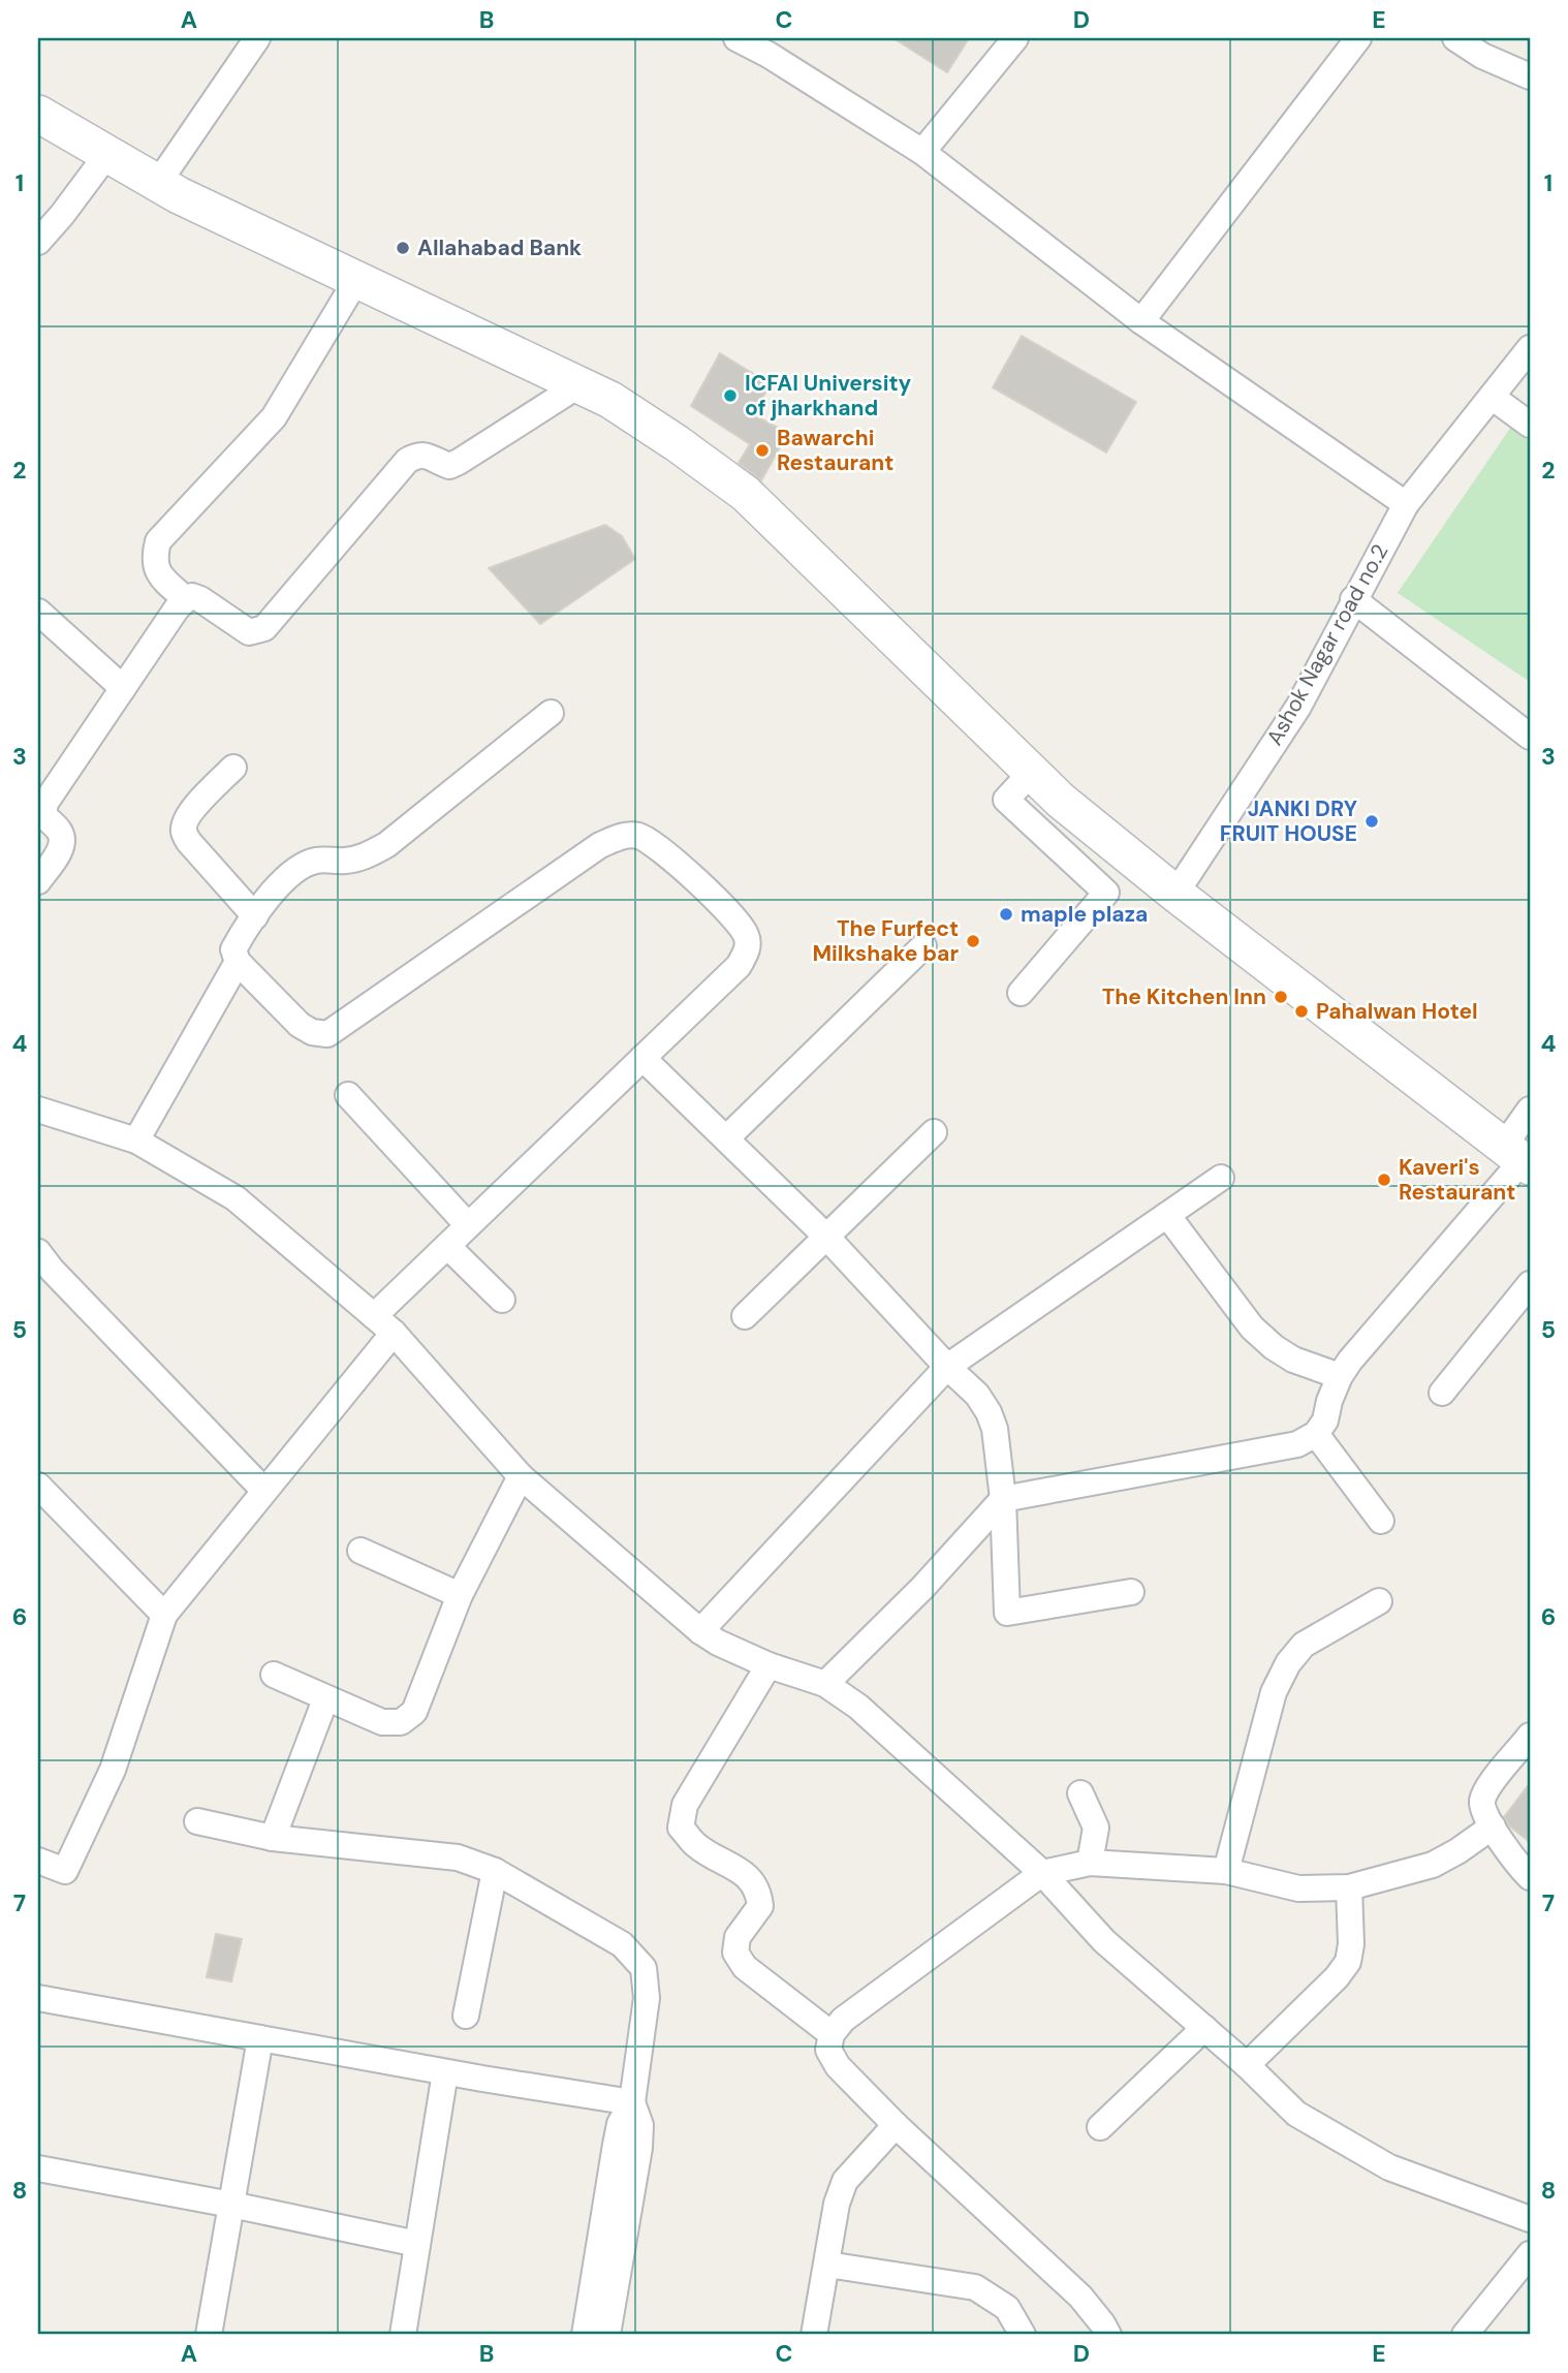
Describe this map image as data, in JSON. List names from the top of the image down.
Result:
{
  "streets": {
    "street": ["Ashok Nagar road no.2"]
  },
  "places": [
    "Allahabad Bank",
    "ICFAI University of jharkhand",
    "Bawarchi Restaurant",
    "JANKI DRY FRUIT HOUSE",
    "maple plaza",
    "The Furfect Milkshake bar",
    "The Kitchen Inn",
    "Pahalwan Hotel",
    "Kaveri's Restaurant"
  ],
  "grid": {
    "columns": [
      "A",
      "B",
      "C",
      "D",
      "E"
    ],
    "rows": [
      "1",
      "2",
      "3",
      "4",
      "5",
      "6",
      "7",
      "8"
    ]
  }
}
